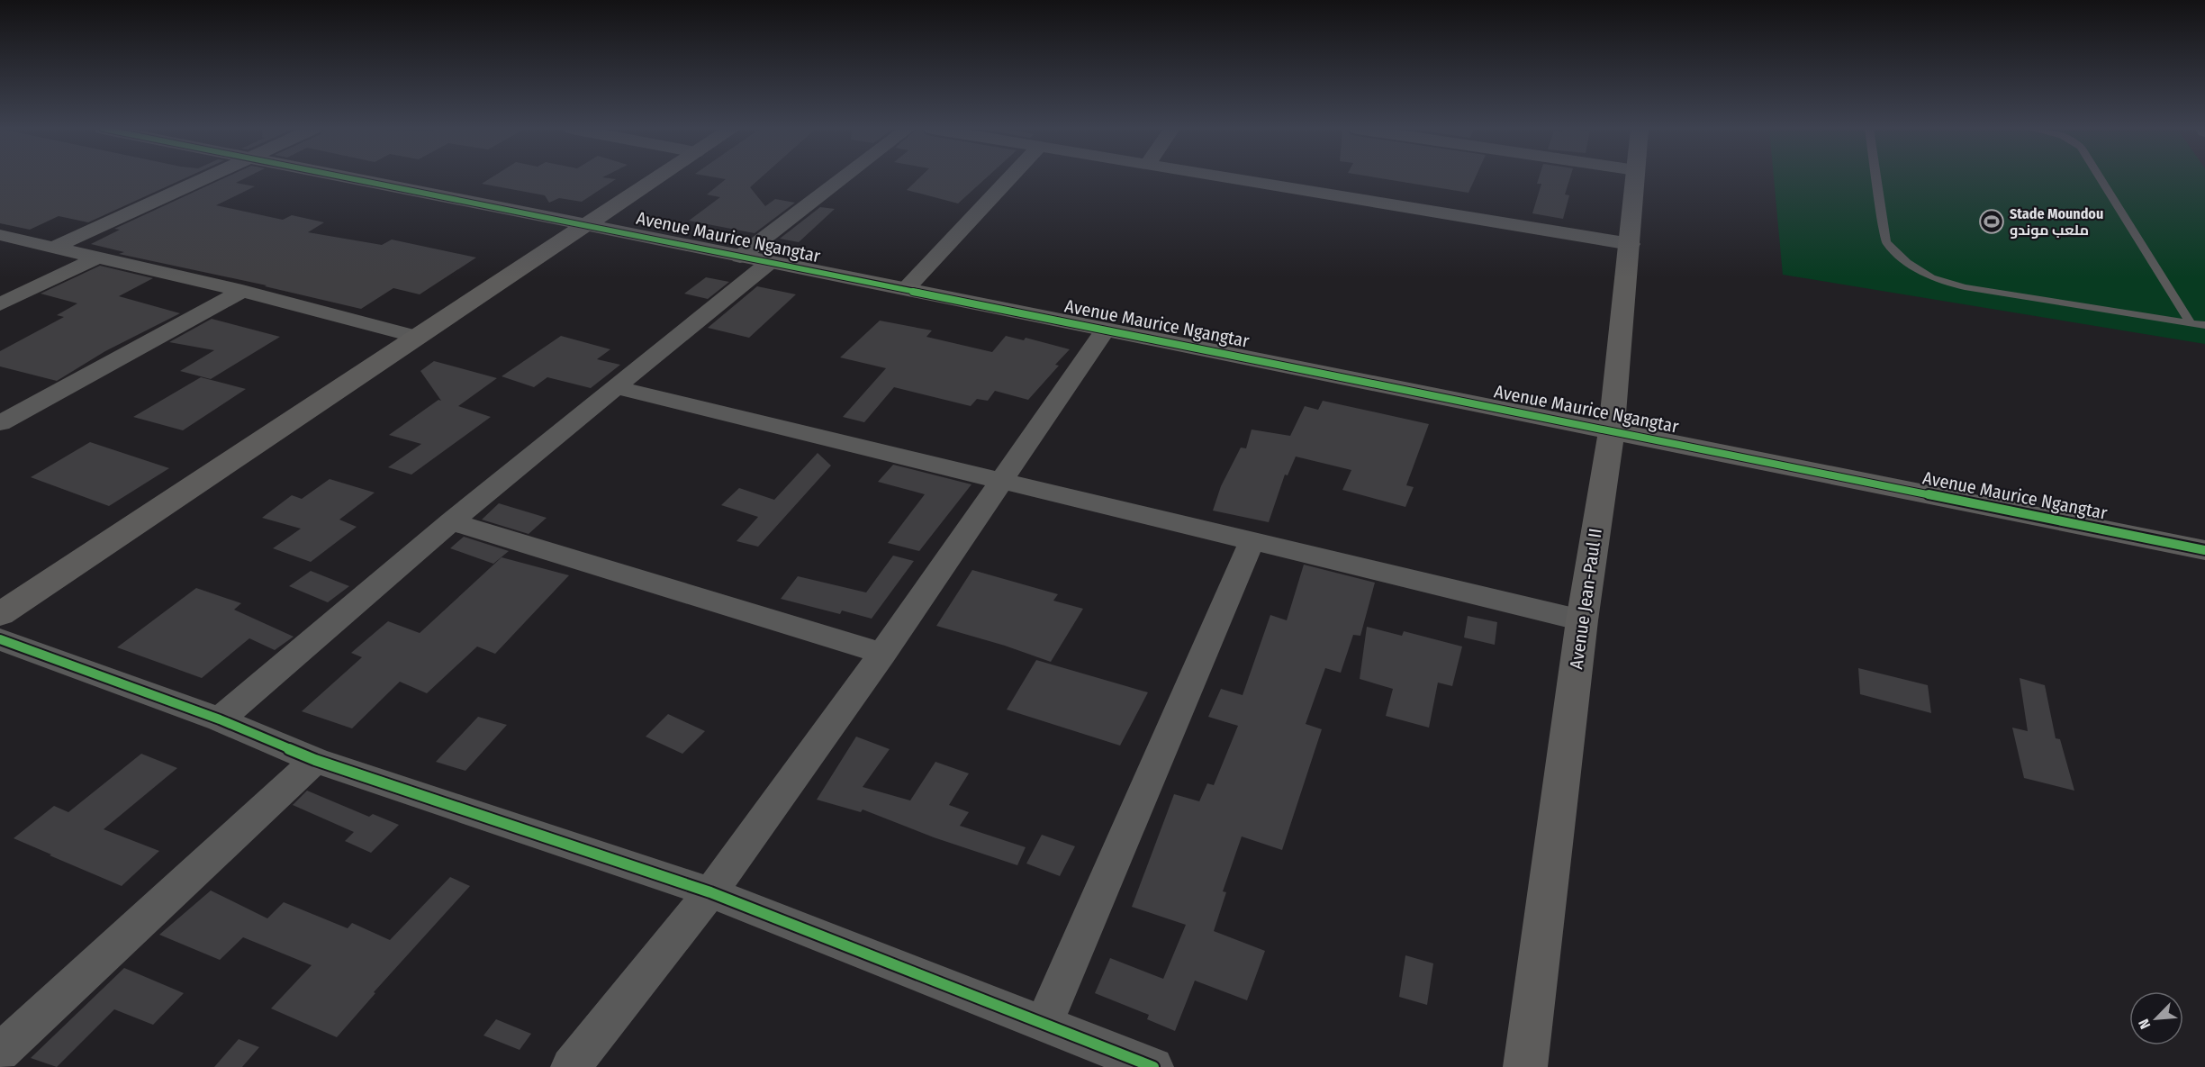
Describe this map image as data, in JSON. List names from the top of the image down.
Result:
{
  "streets": {
    "street": ["Avenue Maurice Ngangtar", "Avenue Jean-Paul II"]
  },
  "crossings": [
    ["Avenue Maurice Ngangtar", "Avenue Jean-Paul II"]
  ],
  "places": {
    "sports": ["Stade Moundou ملعب موندو"]
  },
  "north": "bottom left"
}
